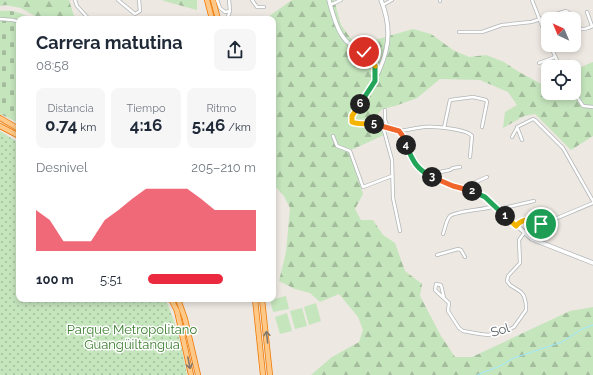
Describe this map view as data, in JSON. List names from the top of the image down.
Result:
{
  "streets": {
    "street": ["Sol"]
  },
  "parks": ["Parque Metropolitano Guangüiltangua"],
  "north": "top left",
  "page": {
    "heading": ["Carrera matutina", "08:58"],
    "stats": [
      ["Distancia", "0.74 km"],
      ["Tiempo", "4:16"],
      ["Ritmo", "5:46 /km"]
    ],
    "pins": [
      "6",
      "5",
      "4",
      "3",
      "2",
      "1"
    ],
    "chart": ["Desnivel", "205–210 m"],
    "list": [
      {
        "name": "100 m",
        "note": "5:51"
      }
    ]
  }
}
